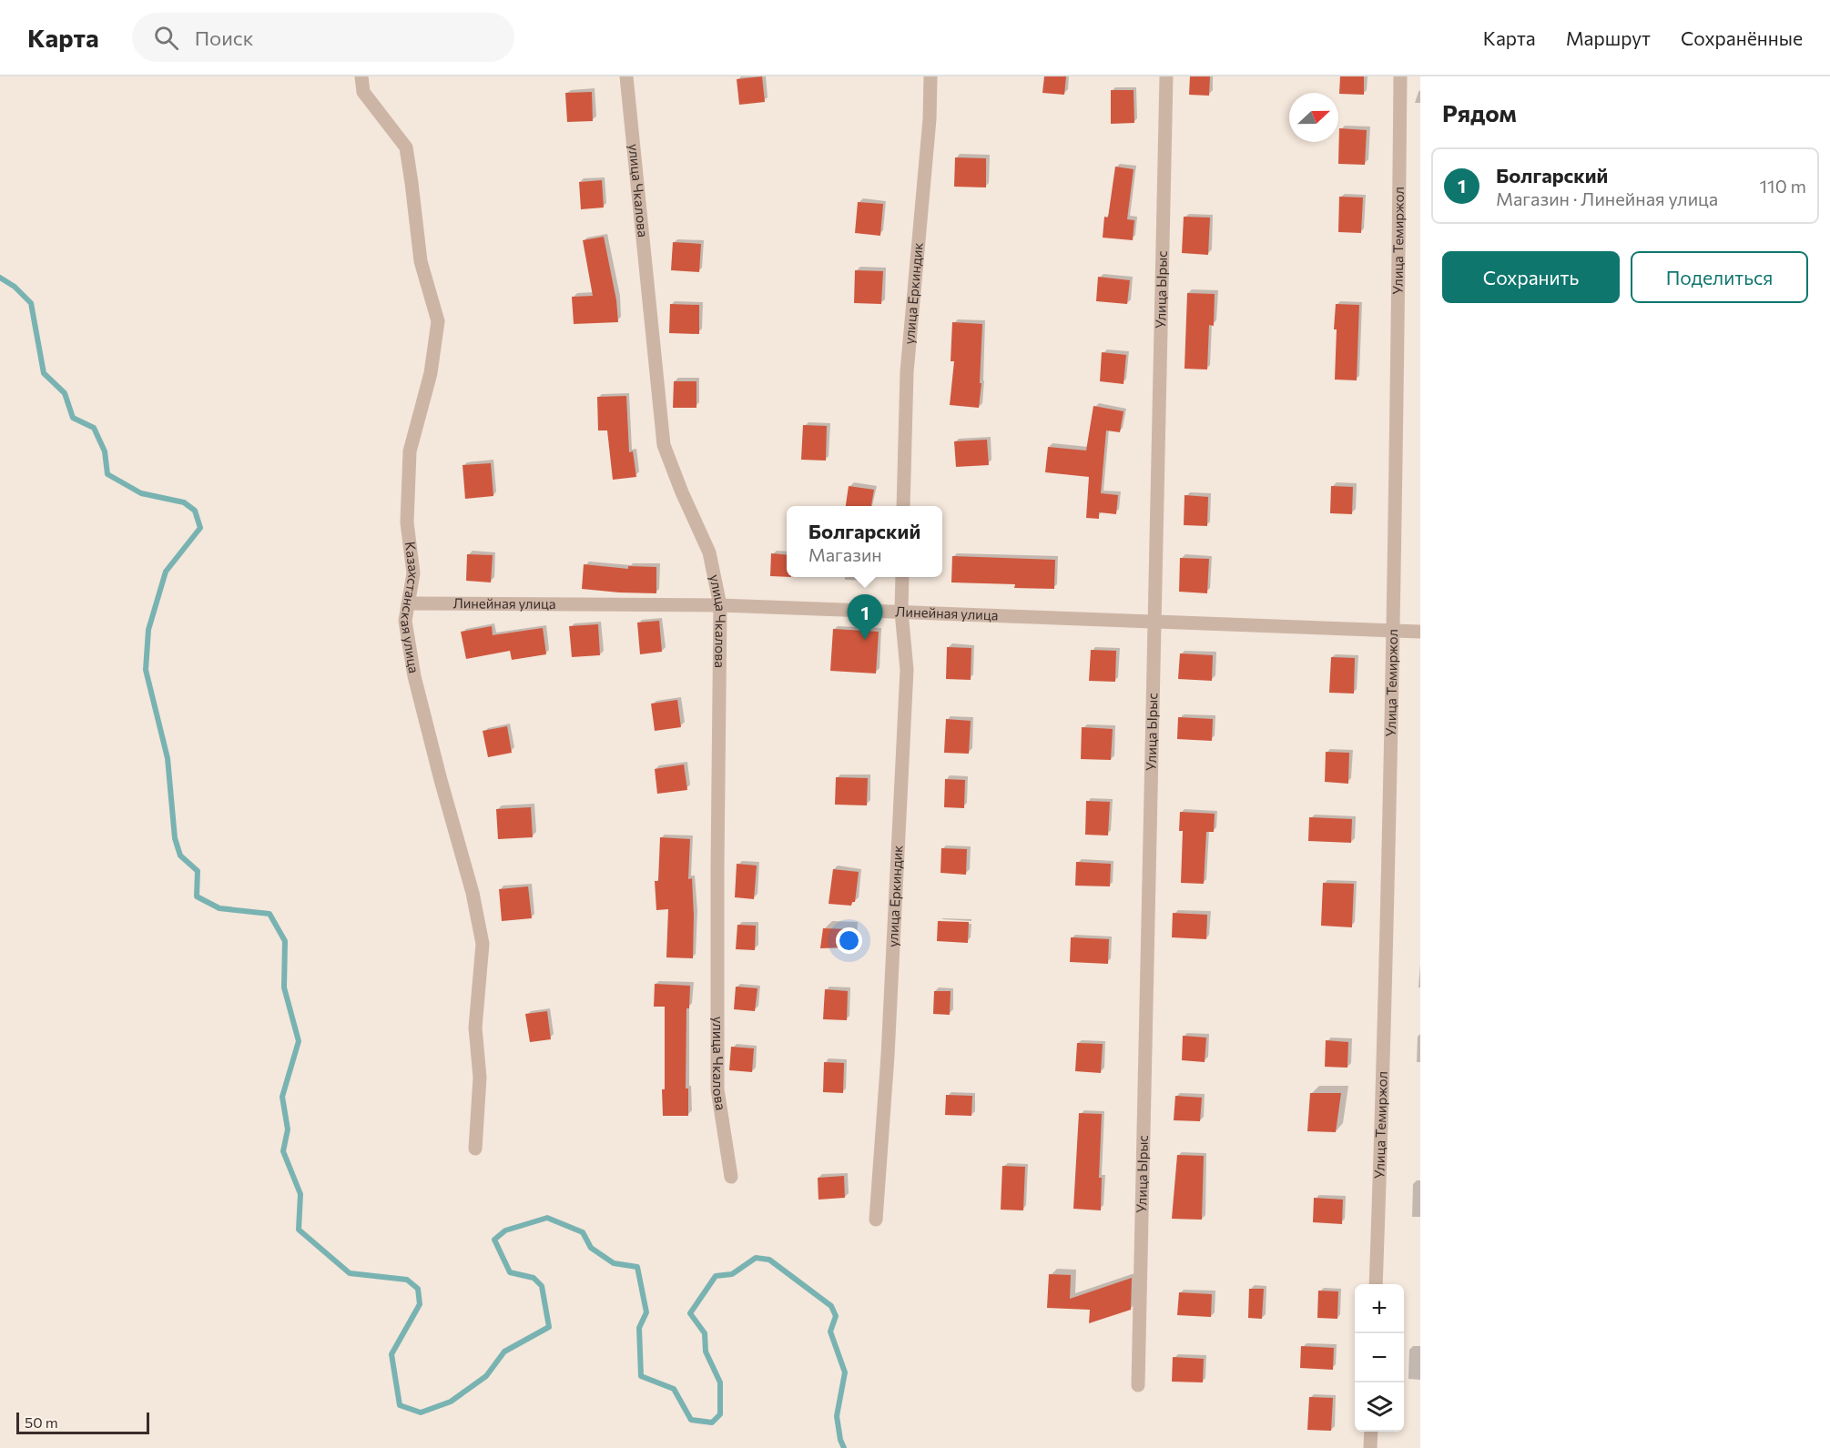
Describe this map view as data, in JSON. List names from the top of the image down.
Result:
{
  "streets": {
    "street": [
      "улица Чкалова",
      "Улица Темиржол",
      "Улица Ырыс",
      "улица Еркиндик",
      "Линейная улица",
      "Казахстанская улица"
    ]
  },
  "crossings": [
    ["улица Чкалова", "Линейная улица"],
    ["Улица Темиржол", "Линейная улица"],
    ["Улица Ырыс", "Линейная улица"],
    ["улица Еркиндик", "Линейная улица"],
    ["Линейная улица", "Казахстанская улица"]
  ],
  "scale_bar": "50 m",
  "north": "right",
  "page": {
    "header": "Карта",
    "search": "Поиск",
    "nav": ["Карта", "Маршрут", "Сохранённые"],
    "heading": "Рядом",
    "list": [
      {
        "mark": "1",
        "name": "Болгарский",
        "note": "Магазин · Линейная улица",
        "value": "110 m"
      }
    ],
    "buttons": ["Сохранить", "Поделиться"],
    "popup": ["Болгарский", "Магазин"],
    "pins": "1",
    "map_buttons": ["+", "−"],
    "scale": "50 m"
  }
}
